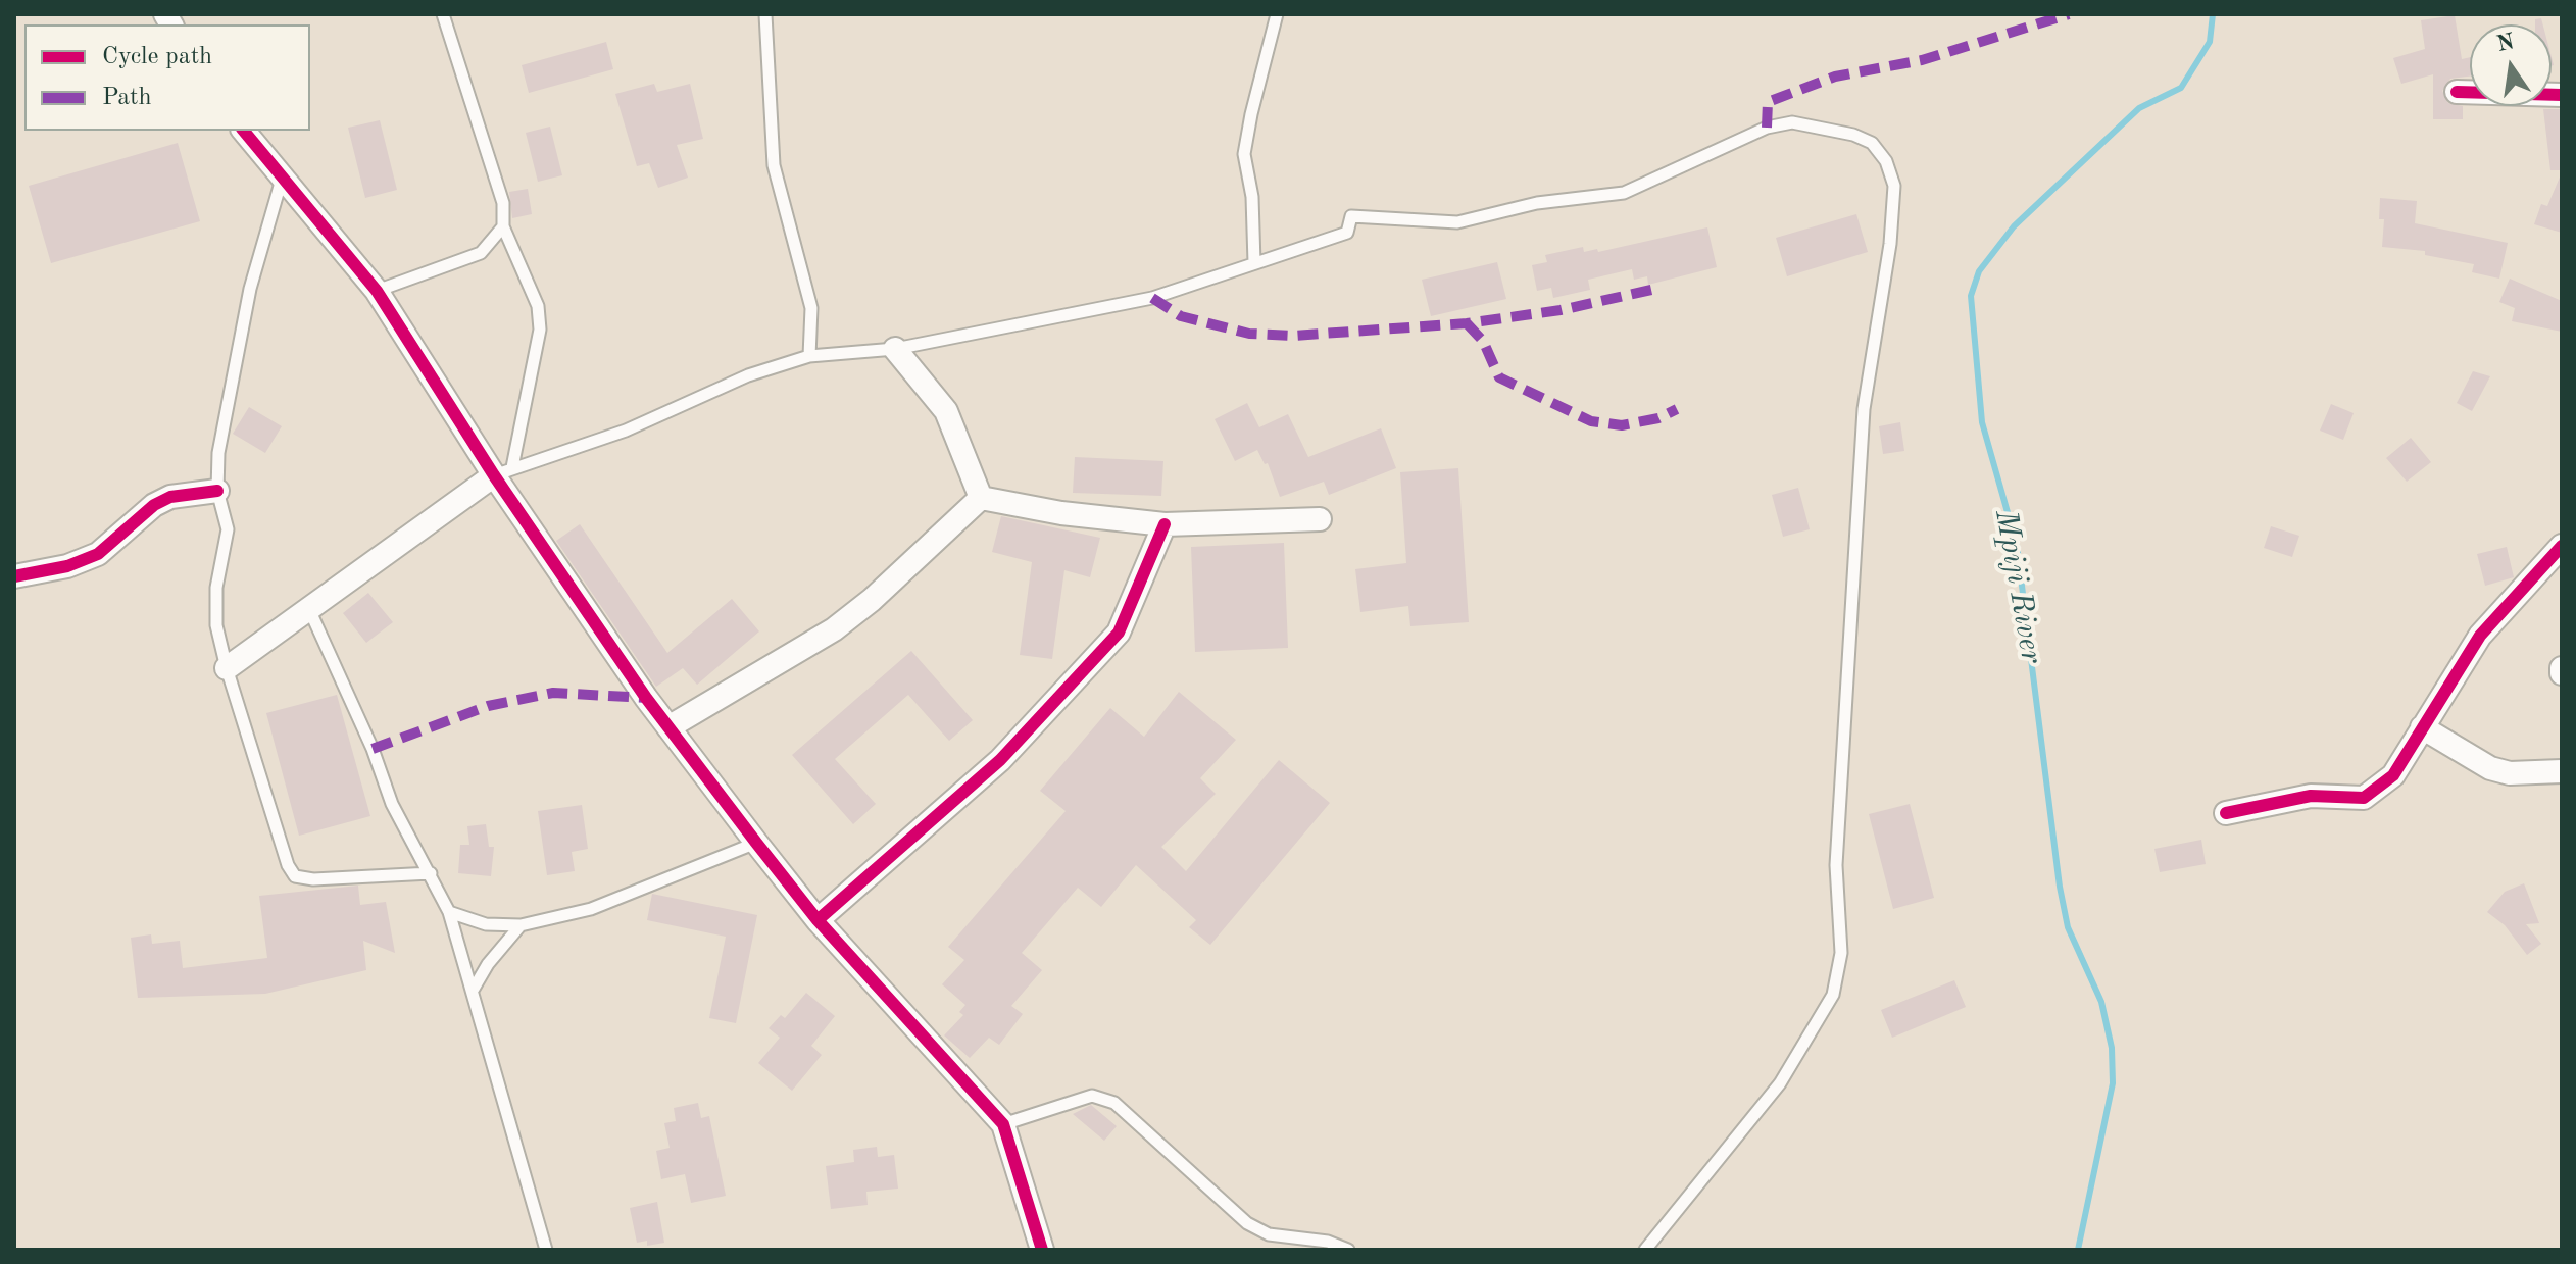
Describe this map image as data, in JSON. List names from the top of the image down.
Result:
{
  "water": ["Mpiji River"],
  "legend": ["Cycle path", "Path"],
  "north": "top"
}
